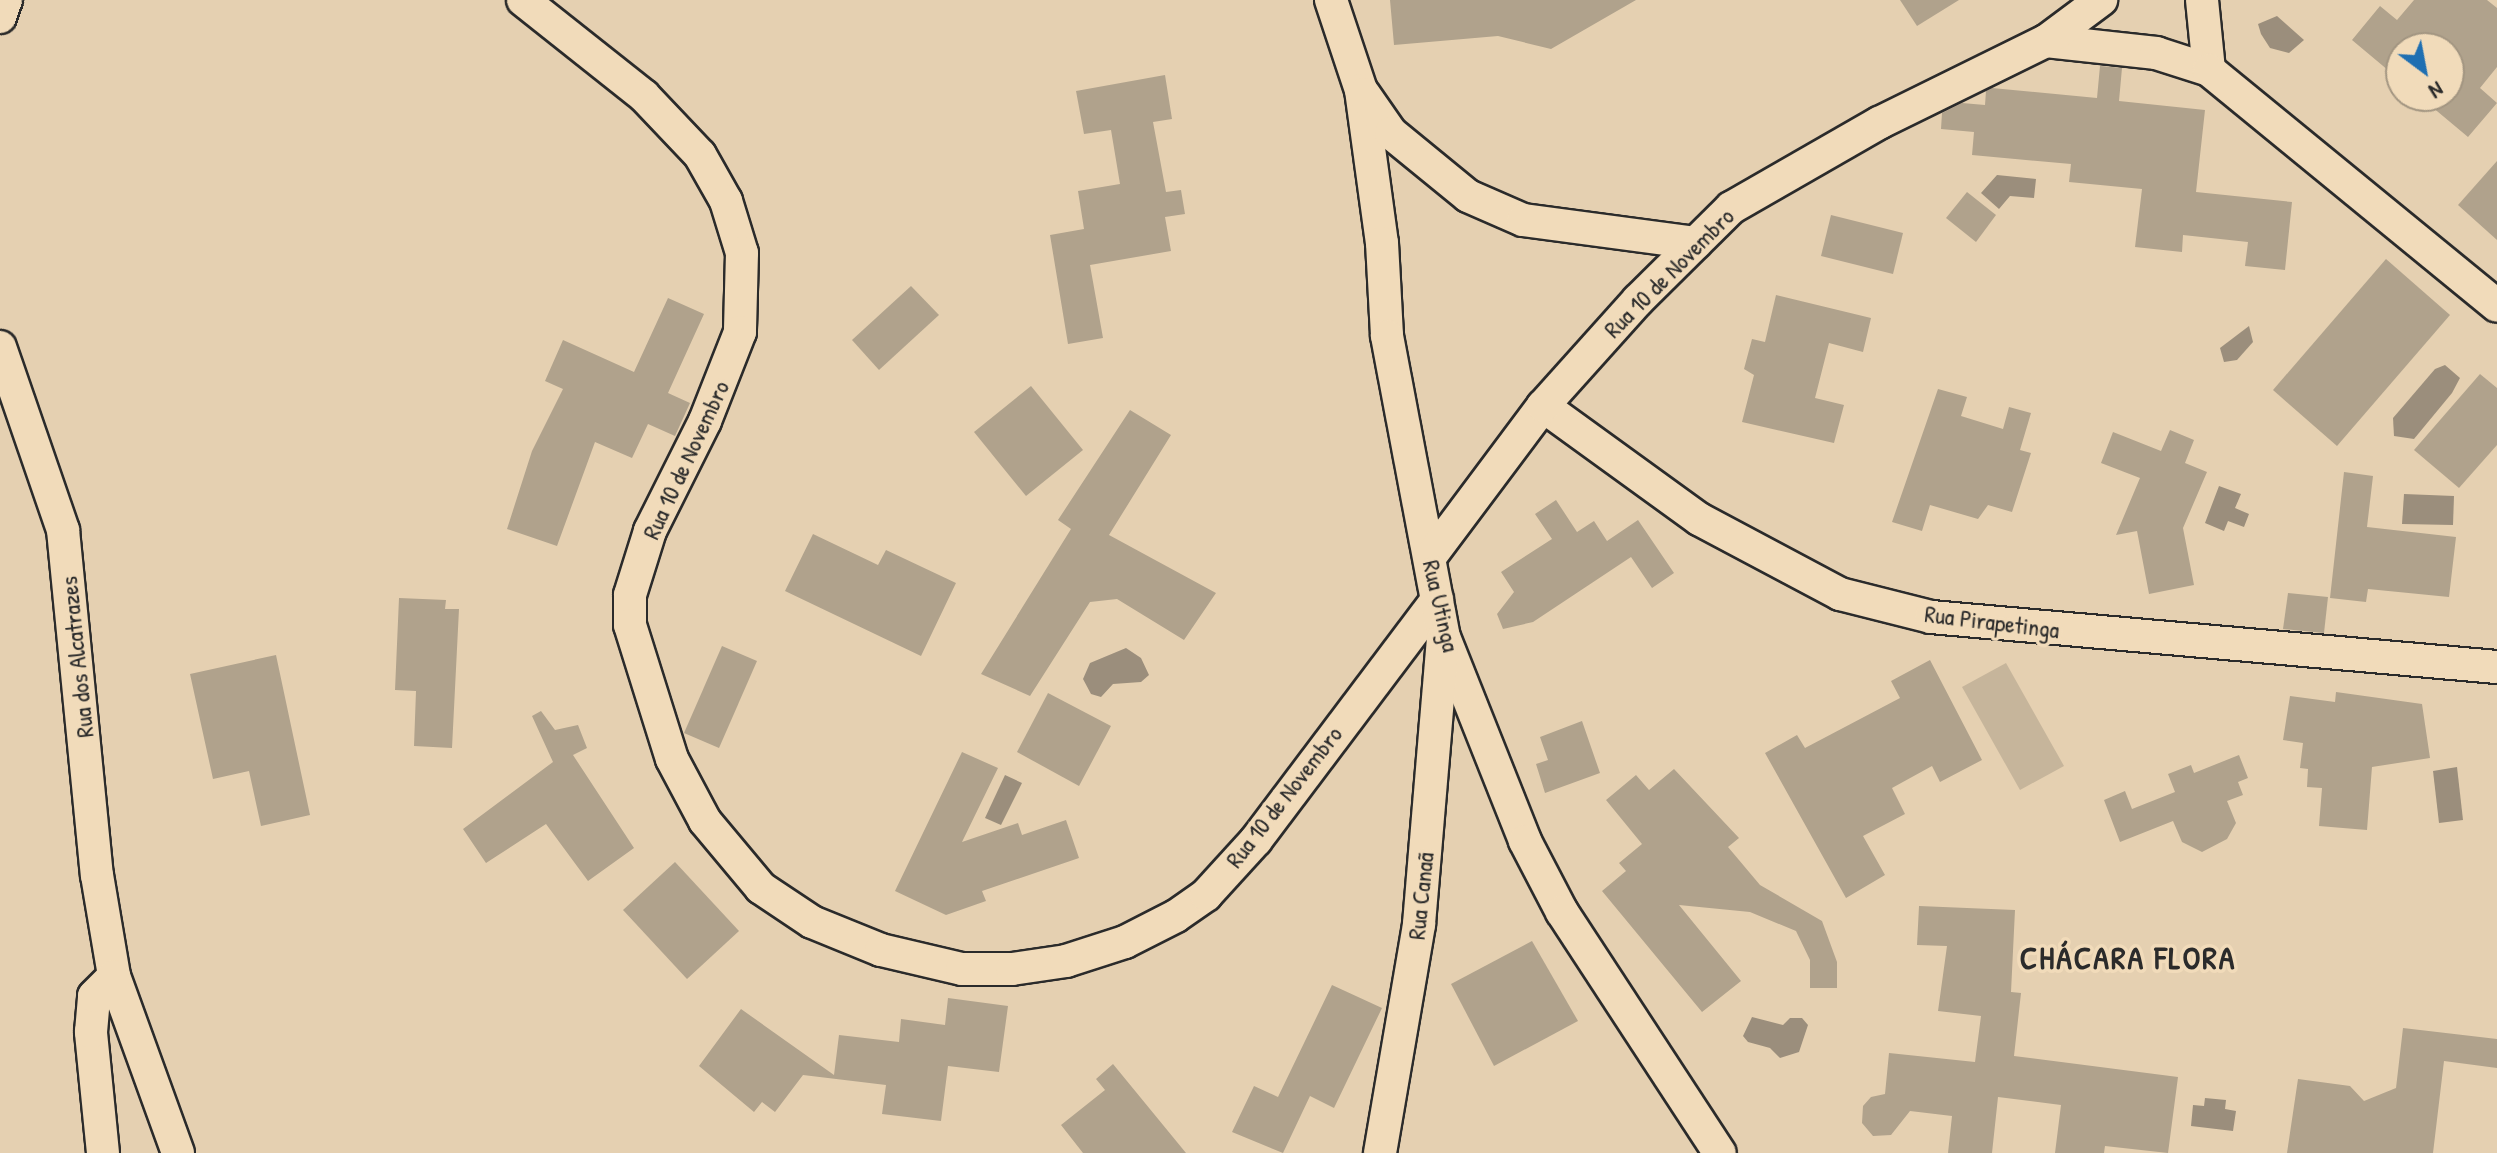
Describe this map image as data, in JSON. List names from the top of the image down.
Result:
{
  "streets": {
    "street": [
      "Rua 10 de Novembro",
      "Rua Utinga",
      "Rua Pirapetinga",
      "Rua dos Alcatrazes",
      "Rua Canaã"
    ]
  },
  "crossings": [
    ["Rua 10 de Novembro", "Rua Utinga"],
    ["Rua 10 de Novembro", "Rua Pirapetinga"],
    ["Rua Utinga", "Rua Canaã"]
  ],
  "districts": ["CHÁCARA FLORA"],
  "north": "bottom right"
}
